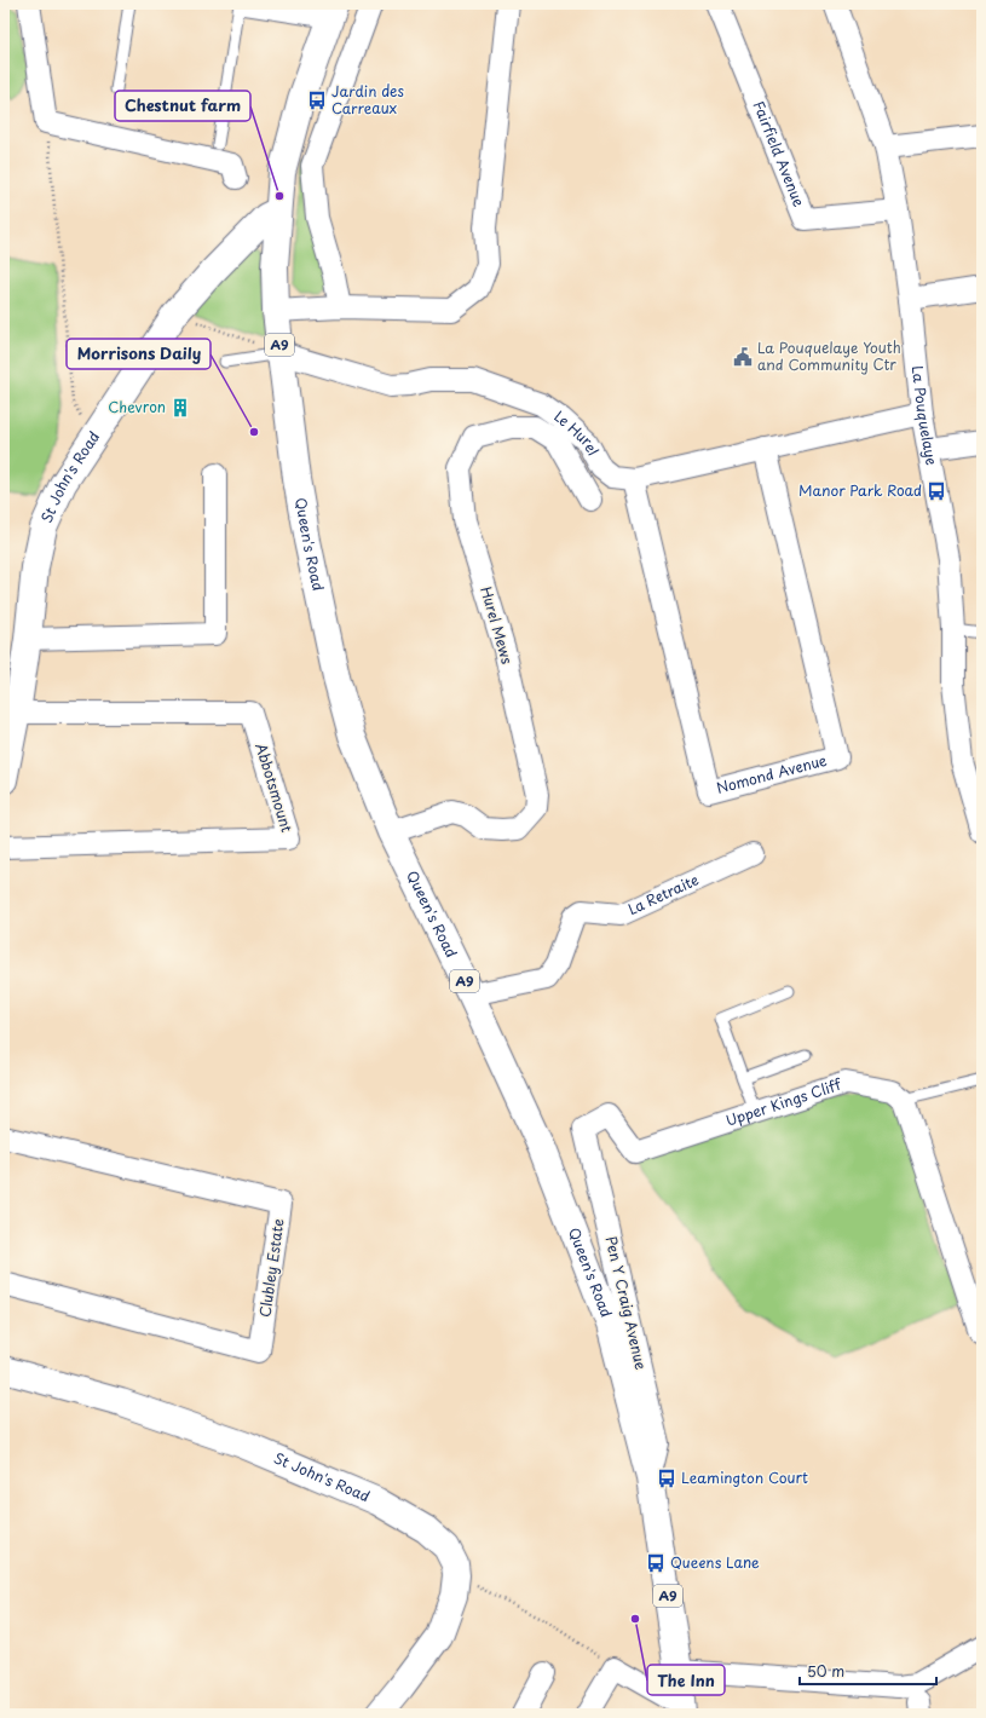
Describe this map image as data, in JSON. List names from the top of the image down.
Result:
{
  "streets": {
    "main road": ["A9", "St John's Road", "Queen's Road"],
    "street": [
      "Fairfield Avenue",
      "La Pouquelaye",
      "Le Hurel",
      "Hurel Mews",
      "Nomond Avenue",
      "Abbotsmount",
      "La Retraite",
      "Upper Kings Cliff",
      "Clubley Estate",
      "Pen Y Craig Avenue"
    ]
  },
  "crossings": [
    ["Fairfield Avenue", "La Pouquelaye"],
    ["A9", "St John's Road"],
    ["A9", "Queen's Road"],
    ["La Pouquelaye", "Le Hurel"],
    ["Le Hurel", "Queen's Road"],
    ["Le Hurel", "Nomond Avenue"],
    ["St John's Road", "Queen's Road"],
    ["St John's Road", "Abbotsmount"],
    ["Queen's Road", "Hurel Mews"],
    ["Queen's Road", "La Retraite"],
    ["Queen's Road", "Pen Y Craig Avenue"],
    ["Upper Kings Cliff", "Pen Y Craig Avenue"]
  ],
  "places": {
    "bus stop": [
      "Jardin des Carreaux",
      "Manor Park Road",
      "Leamington Court",
      "Queens Lane"
    ],
    "other": ["Chestnut farm", "Morrisons Daily", "The Inn"],
    "public building": ["La Pouquelaye Youth and Community Ctr"],
    "building": ["Chevron"]
  },
  "scale_bar": "50 m"
}
